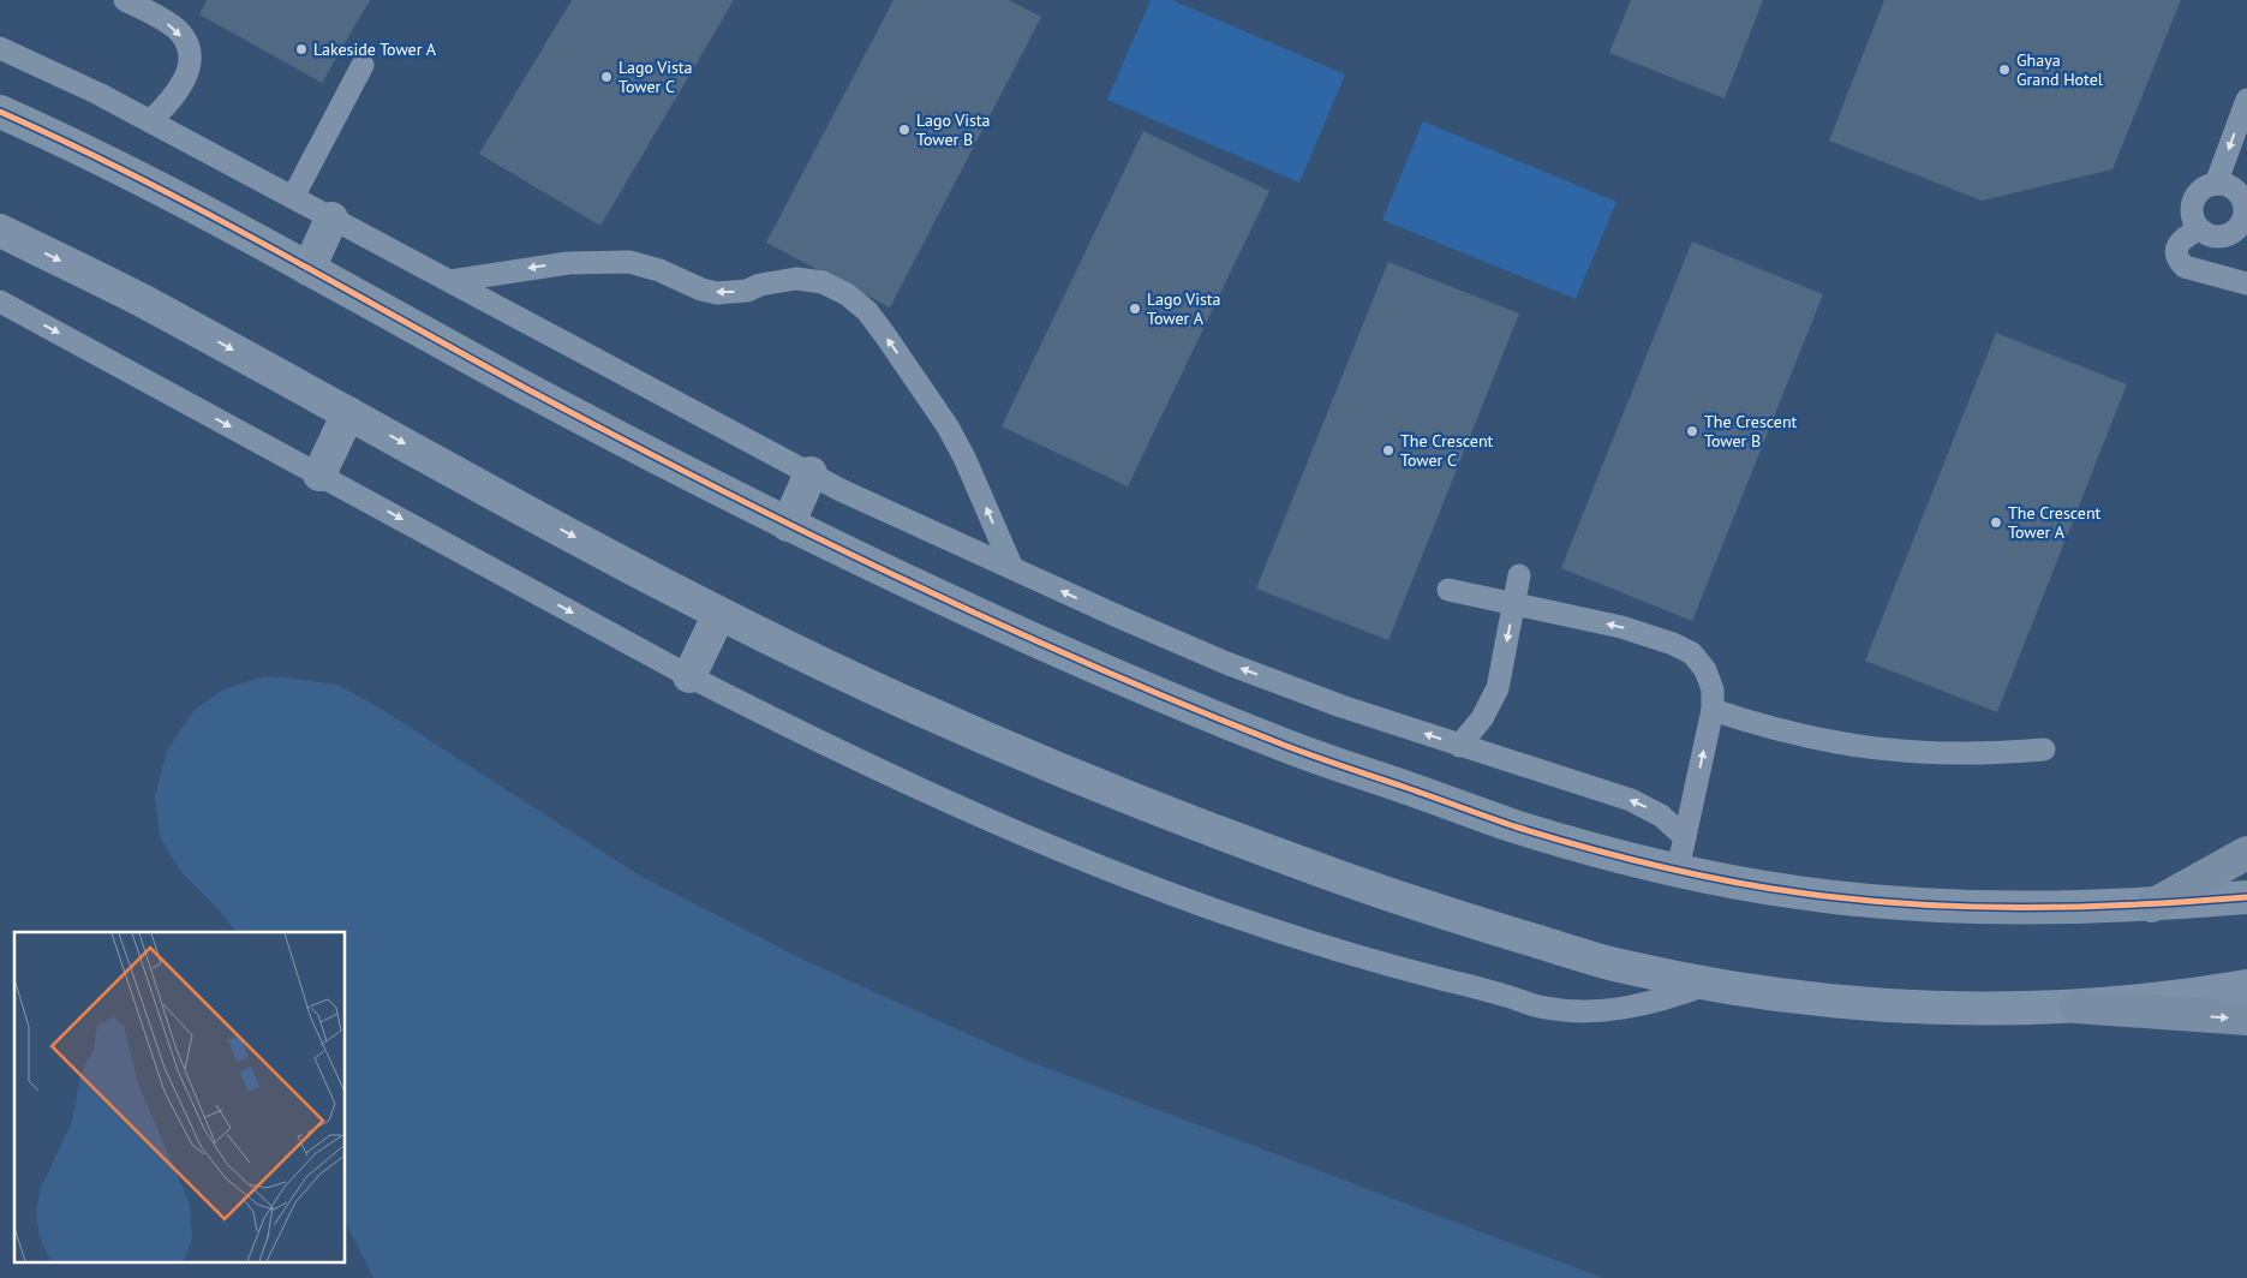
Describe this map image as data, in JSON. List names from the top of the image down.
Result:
{
  "places": [
    "Lakeside Tower A",
    "Ghaya Grand Hotel",
    "Lago Vista Tower C",
    "Lago Vista Tower B",
    "Lago Vista Tower A",
    "The Crescent Tower B",
    "The Crescent Tower C",
    "The Crescent Tower A"
  ]
}
